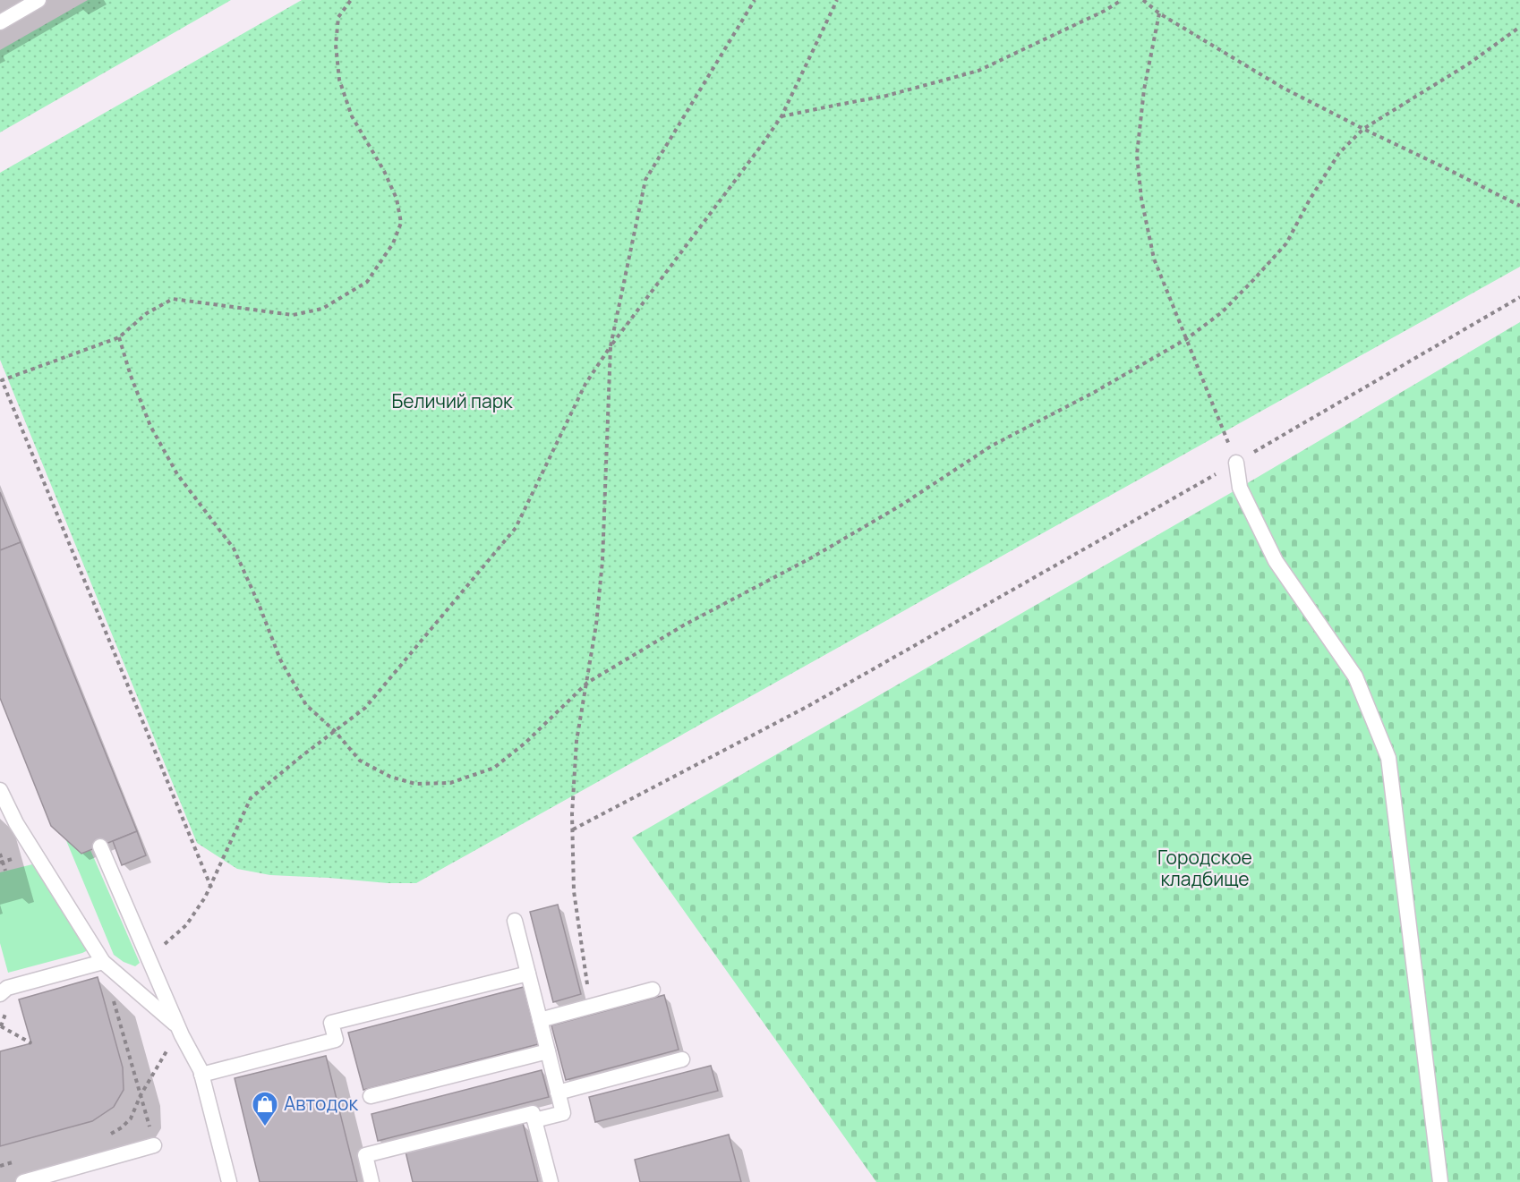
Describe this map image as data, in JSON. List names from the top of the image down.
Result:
{
  "parks": ["Беличий парк", "Городское кладбище"],
  "places": {
    "shop": ["Автодок"]
  }
}
